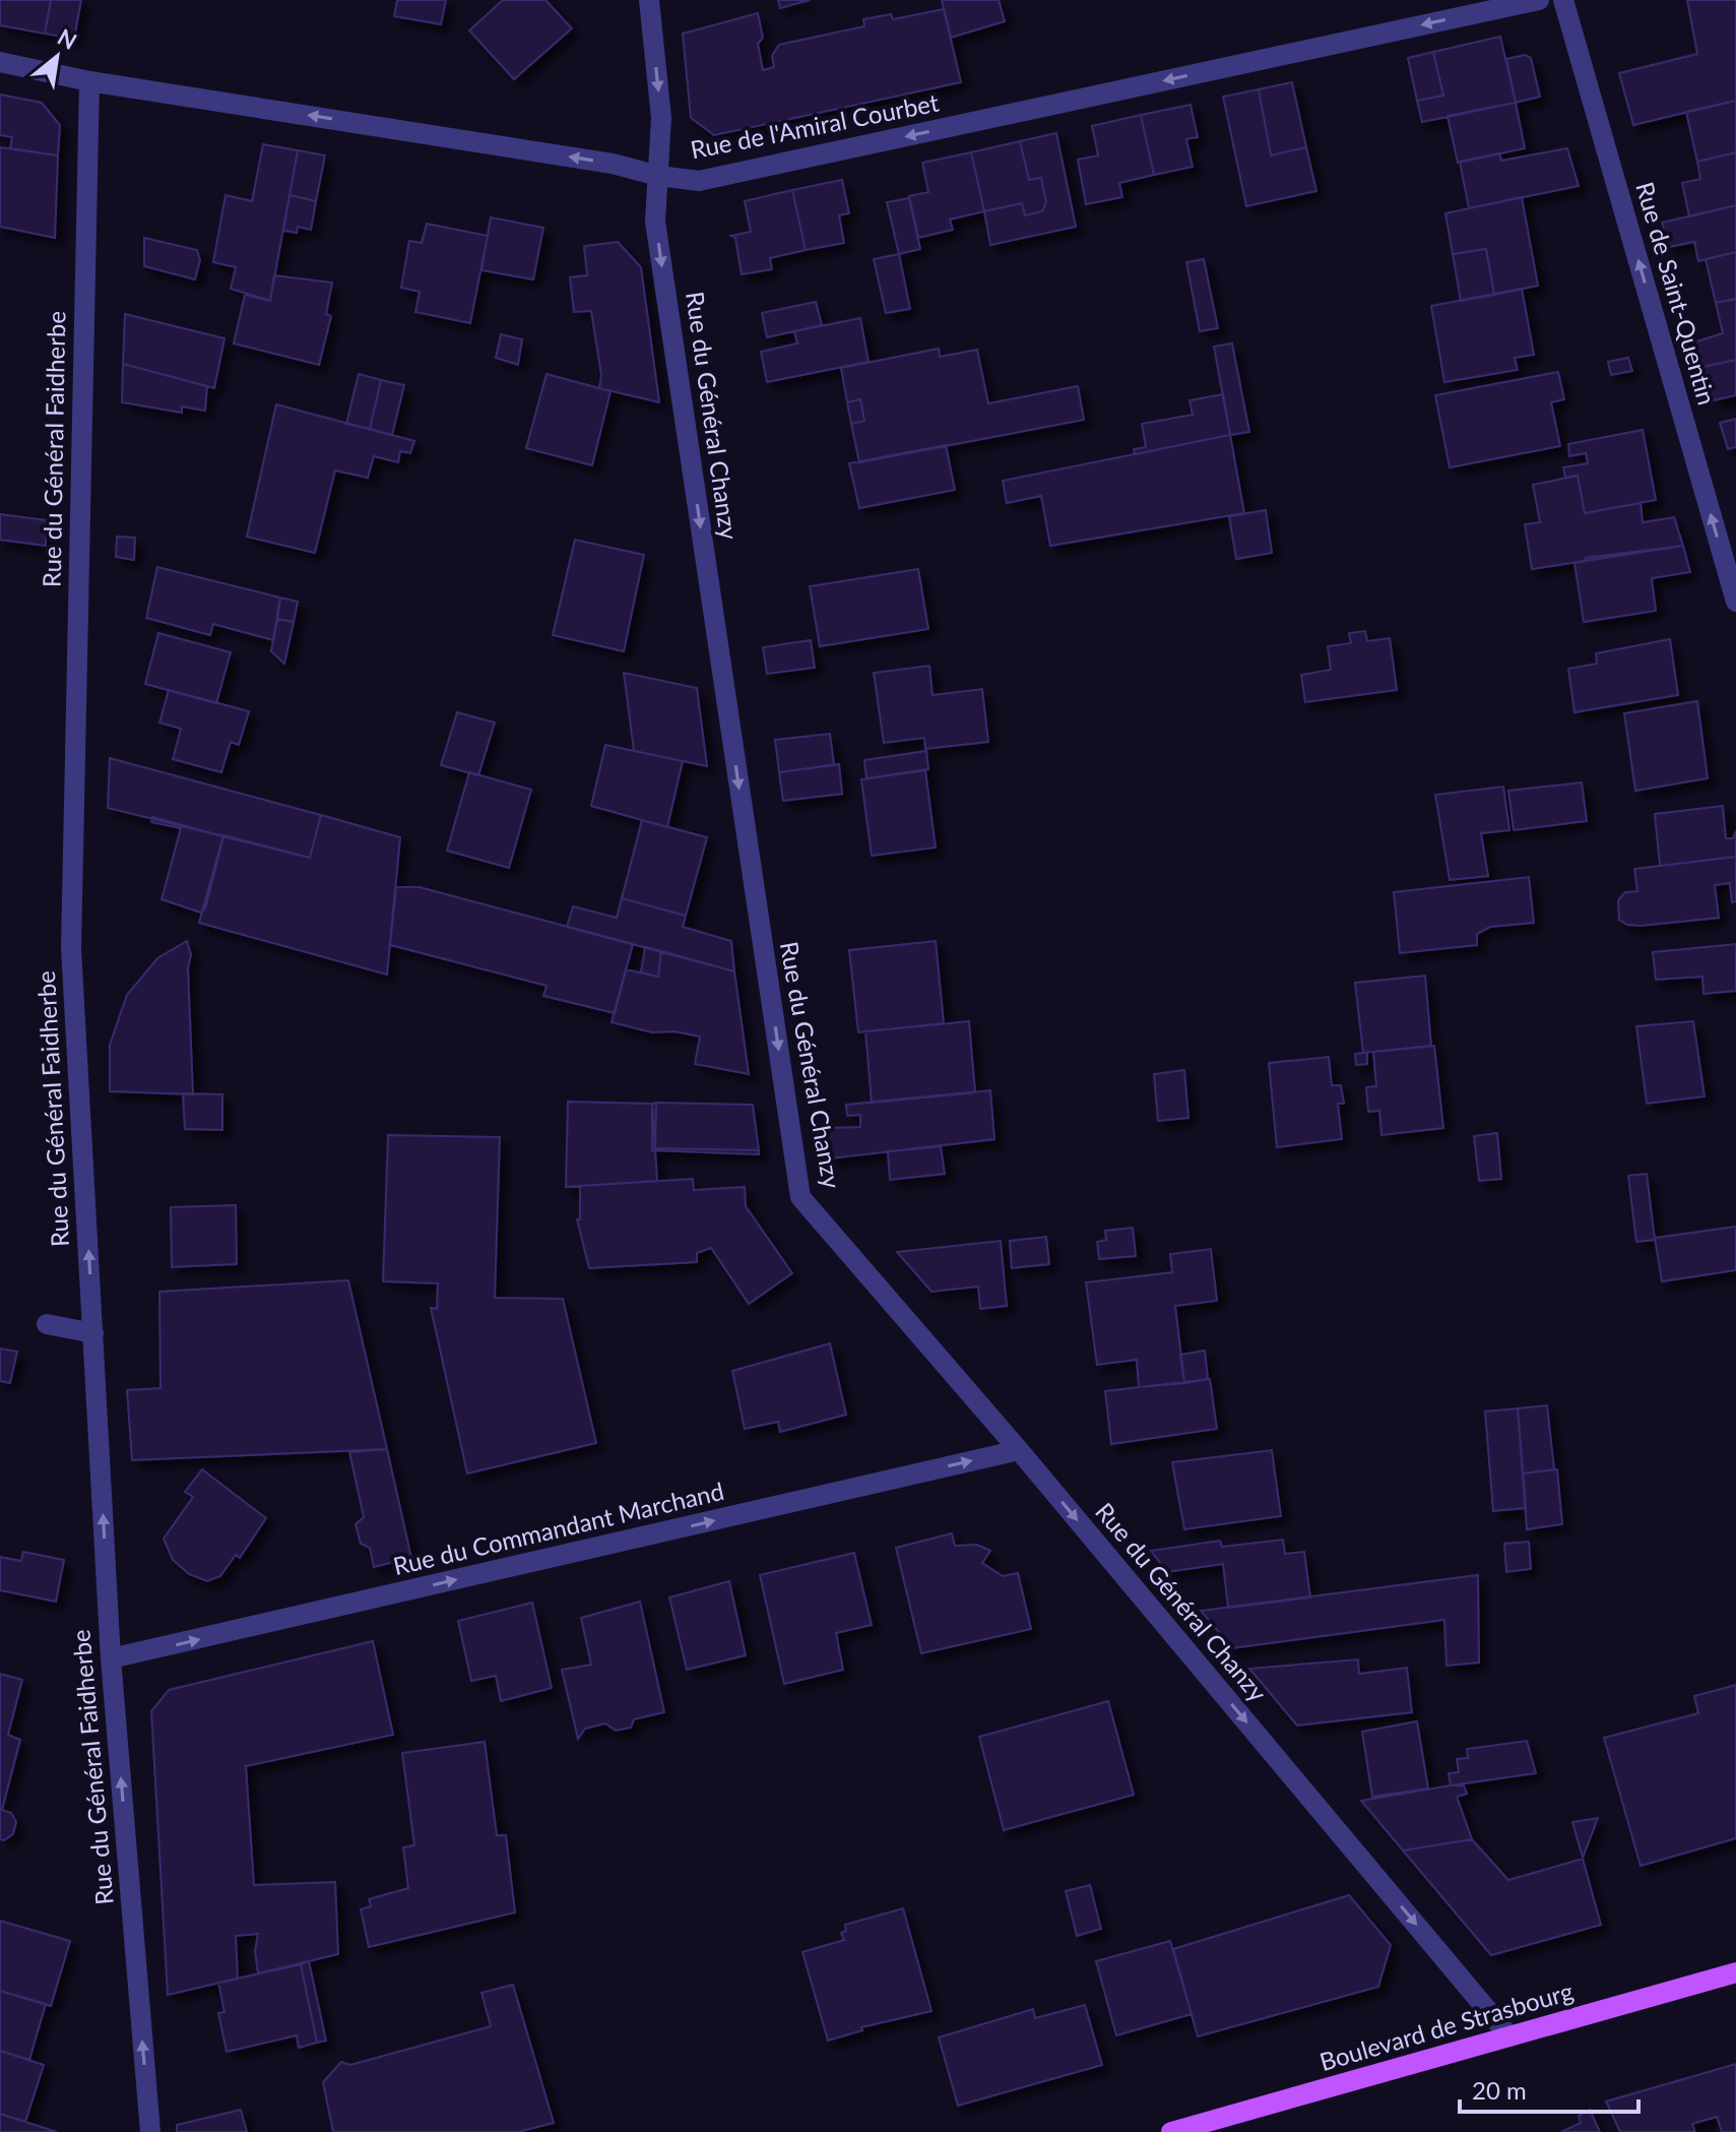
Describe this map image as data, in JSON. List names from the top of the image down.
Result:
{
  "streets": {
    "main road": ["Boulevard de Strasbourg"],
    "street": [
      "Rue de l'Amiral Courbet",
      "Rue de Saint-Quentin",
      "Rue du Général Chanzy",
      "Rue du Général Faidherbe",
      "Rue du Commandant Marchand"
    ]
  },
  "crossings": [
    ["Rue de l'Amiral Courbet", "Rue du Général Chanzy"],
    ["Rue de l'Amiral Courbet", "Rue du Général Faidherbe"],
    ["Rue du Général Chanzy", "Rue du Commandant Marchand"],
    ["Rue du Général Chanzy", "Boulevard de Strasbourg"],
    ["Rue du Général Faidherbe", "Rue du Commandant Marchand"]
  ],
  "one_way": [
    "Rue de l'Amiral Courbet",
    "Rue de Saint-Quentin",
    "Rue du Général Chanzy",
    "Rue du Général Faidherbe",
    "Rue du Commandant Marchand"
  ],
  "scale_bar": "20 m",
  "north": "top right"
}
